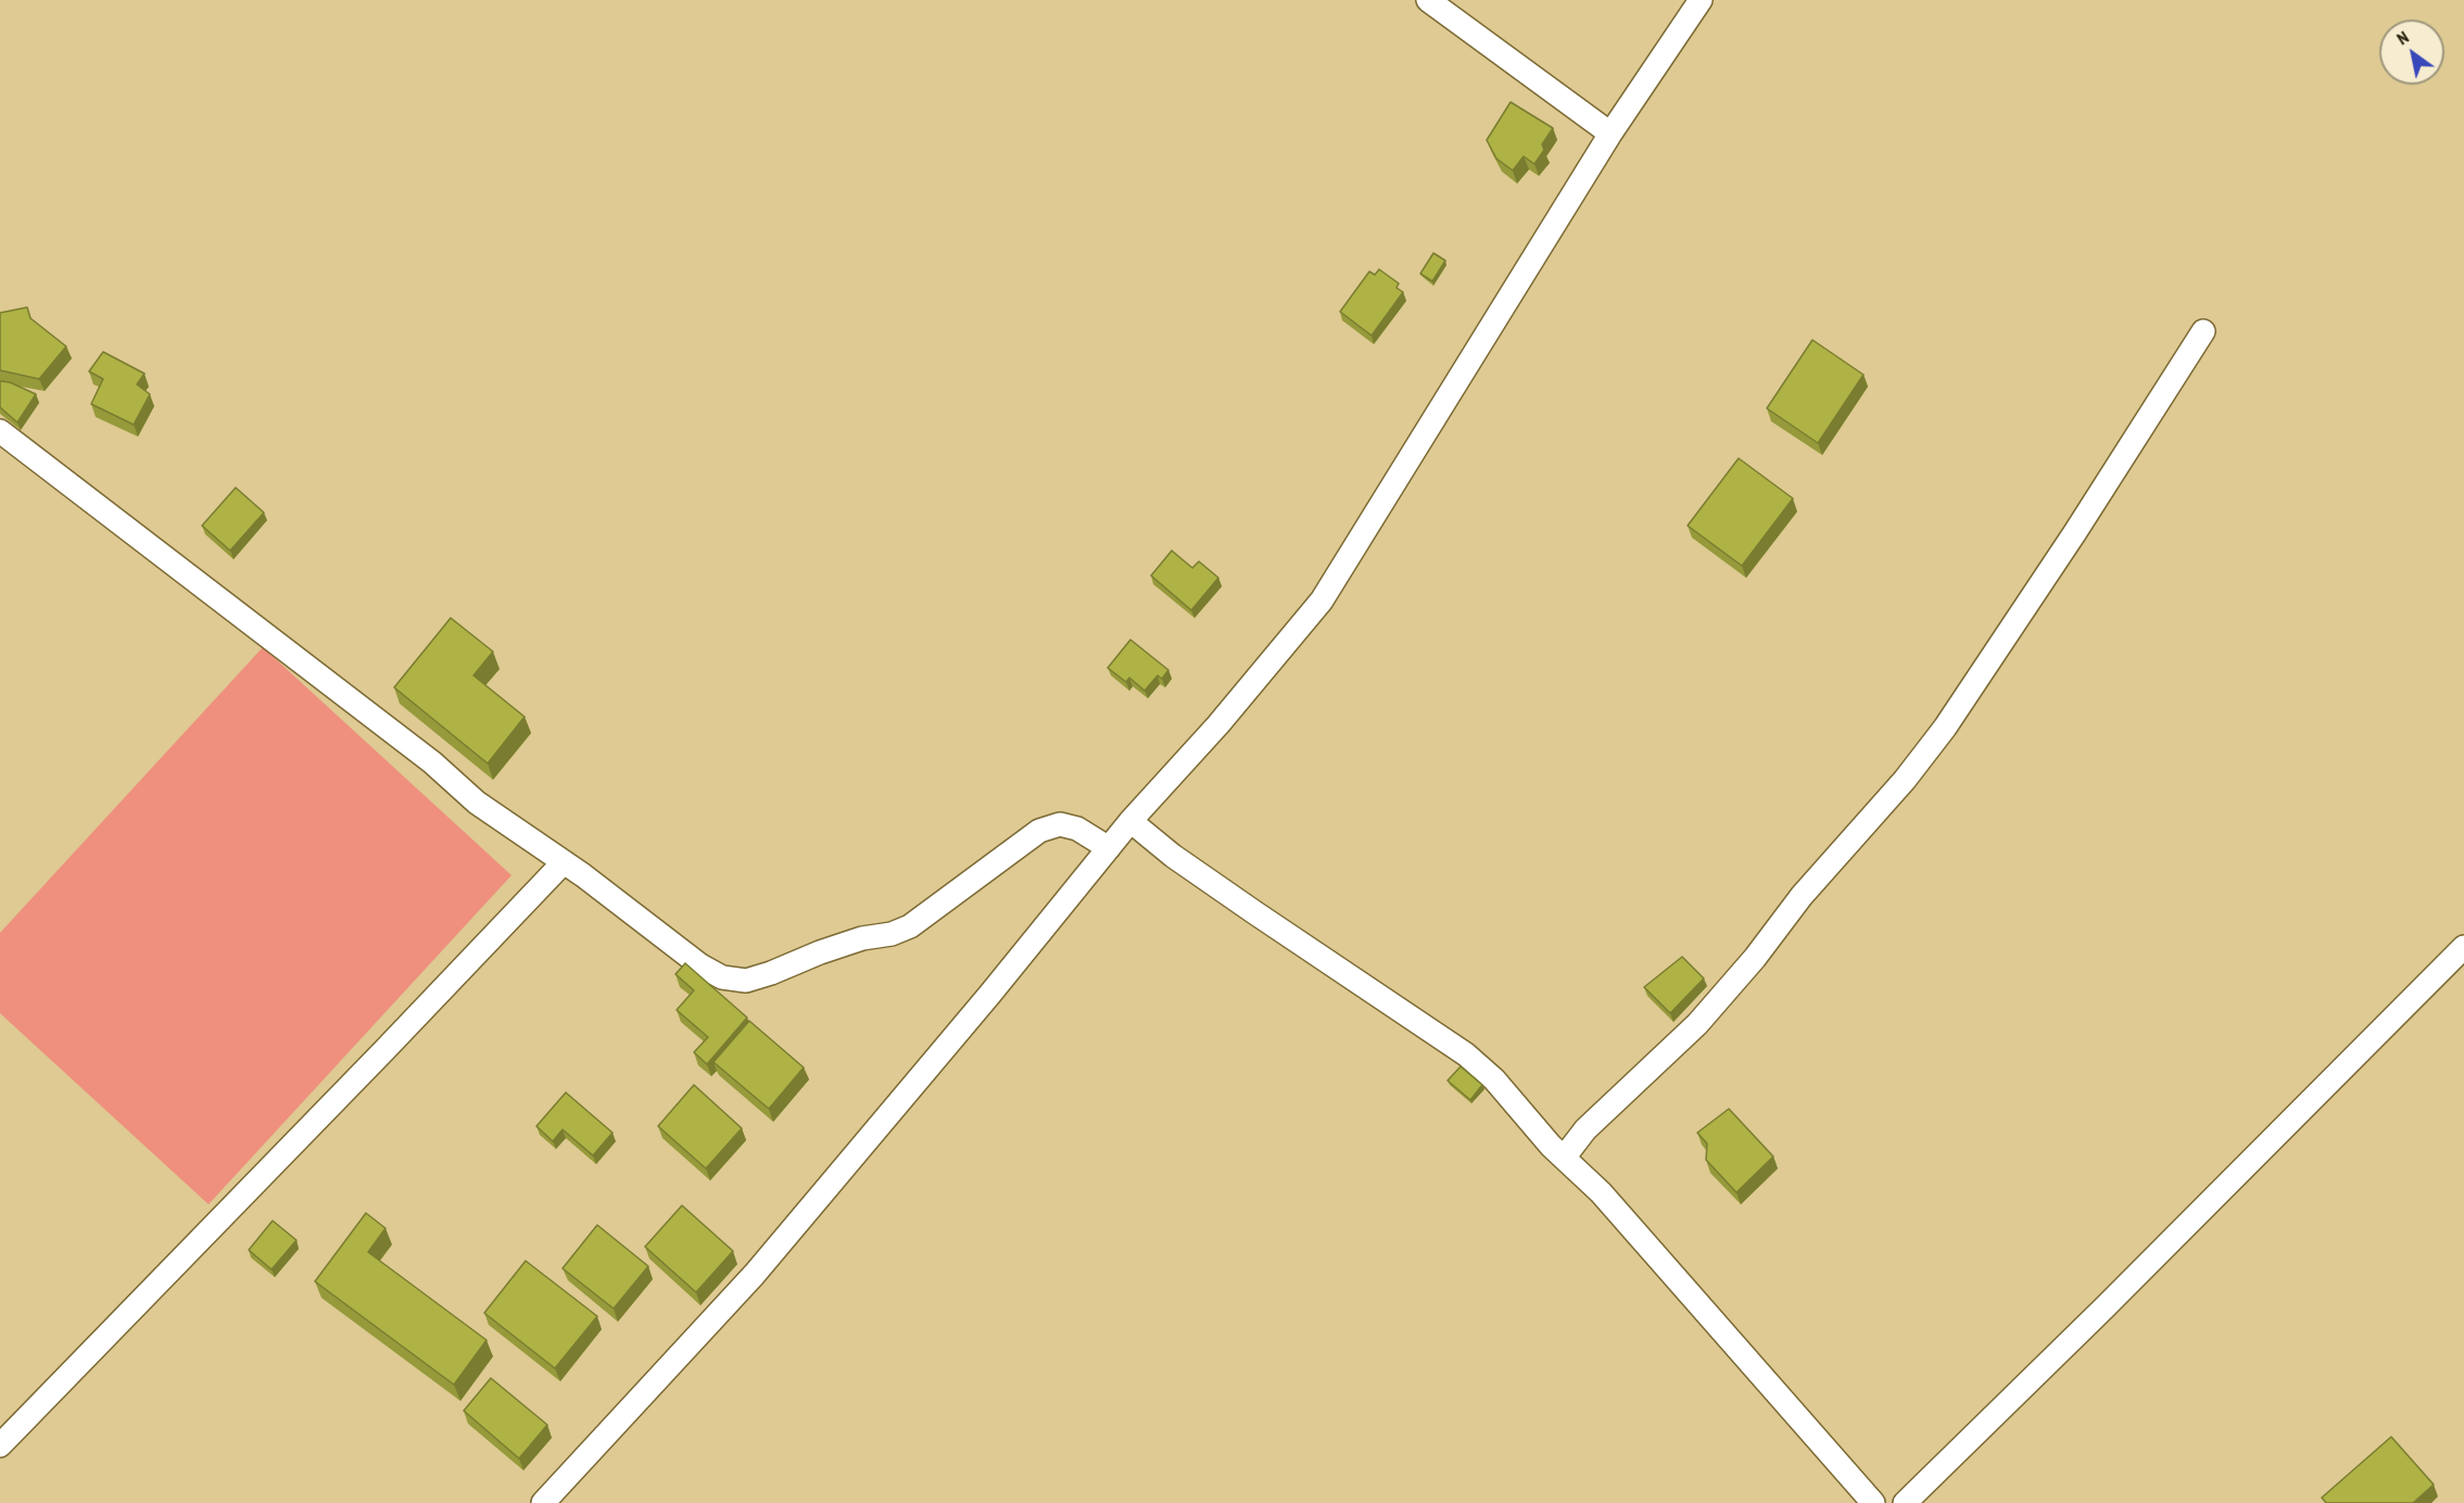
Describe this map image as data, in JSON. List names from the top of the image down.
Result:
{
  "north": "top left"
}
